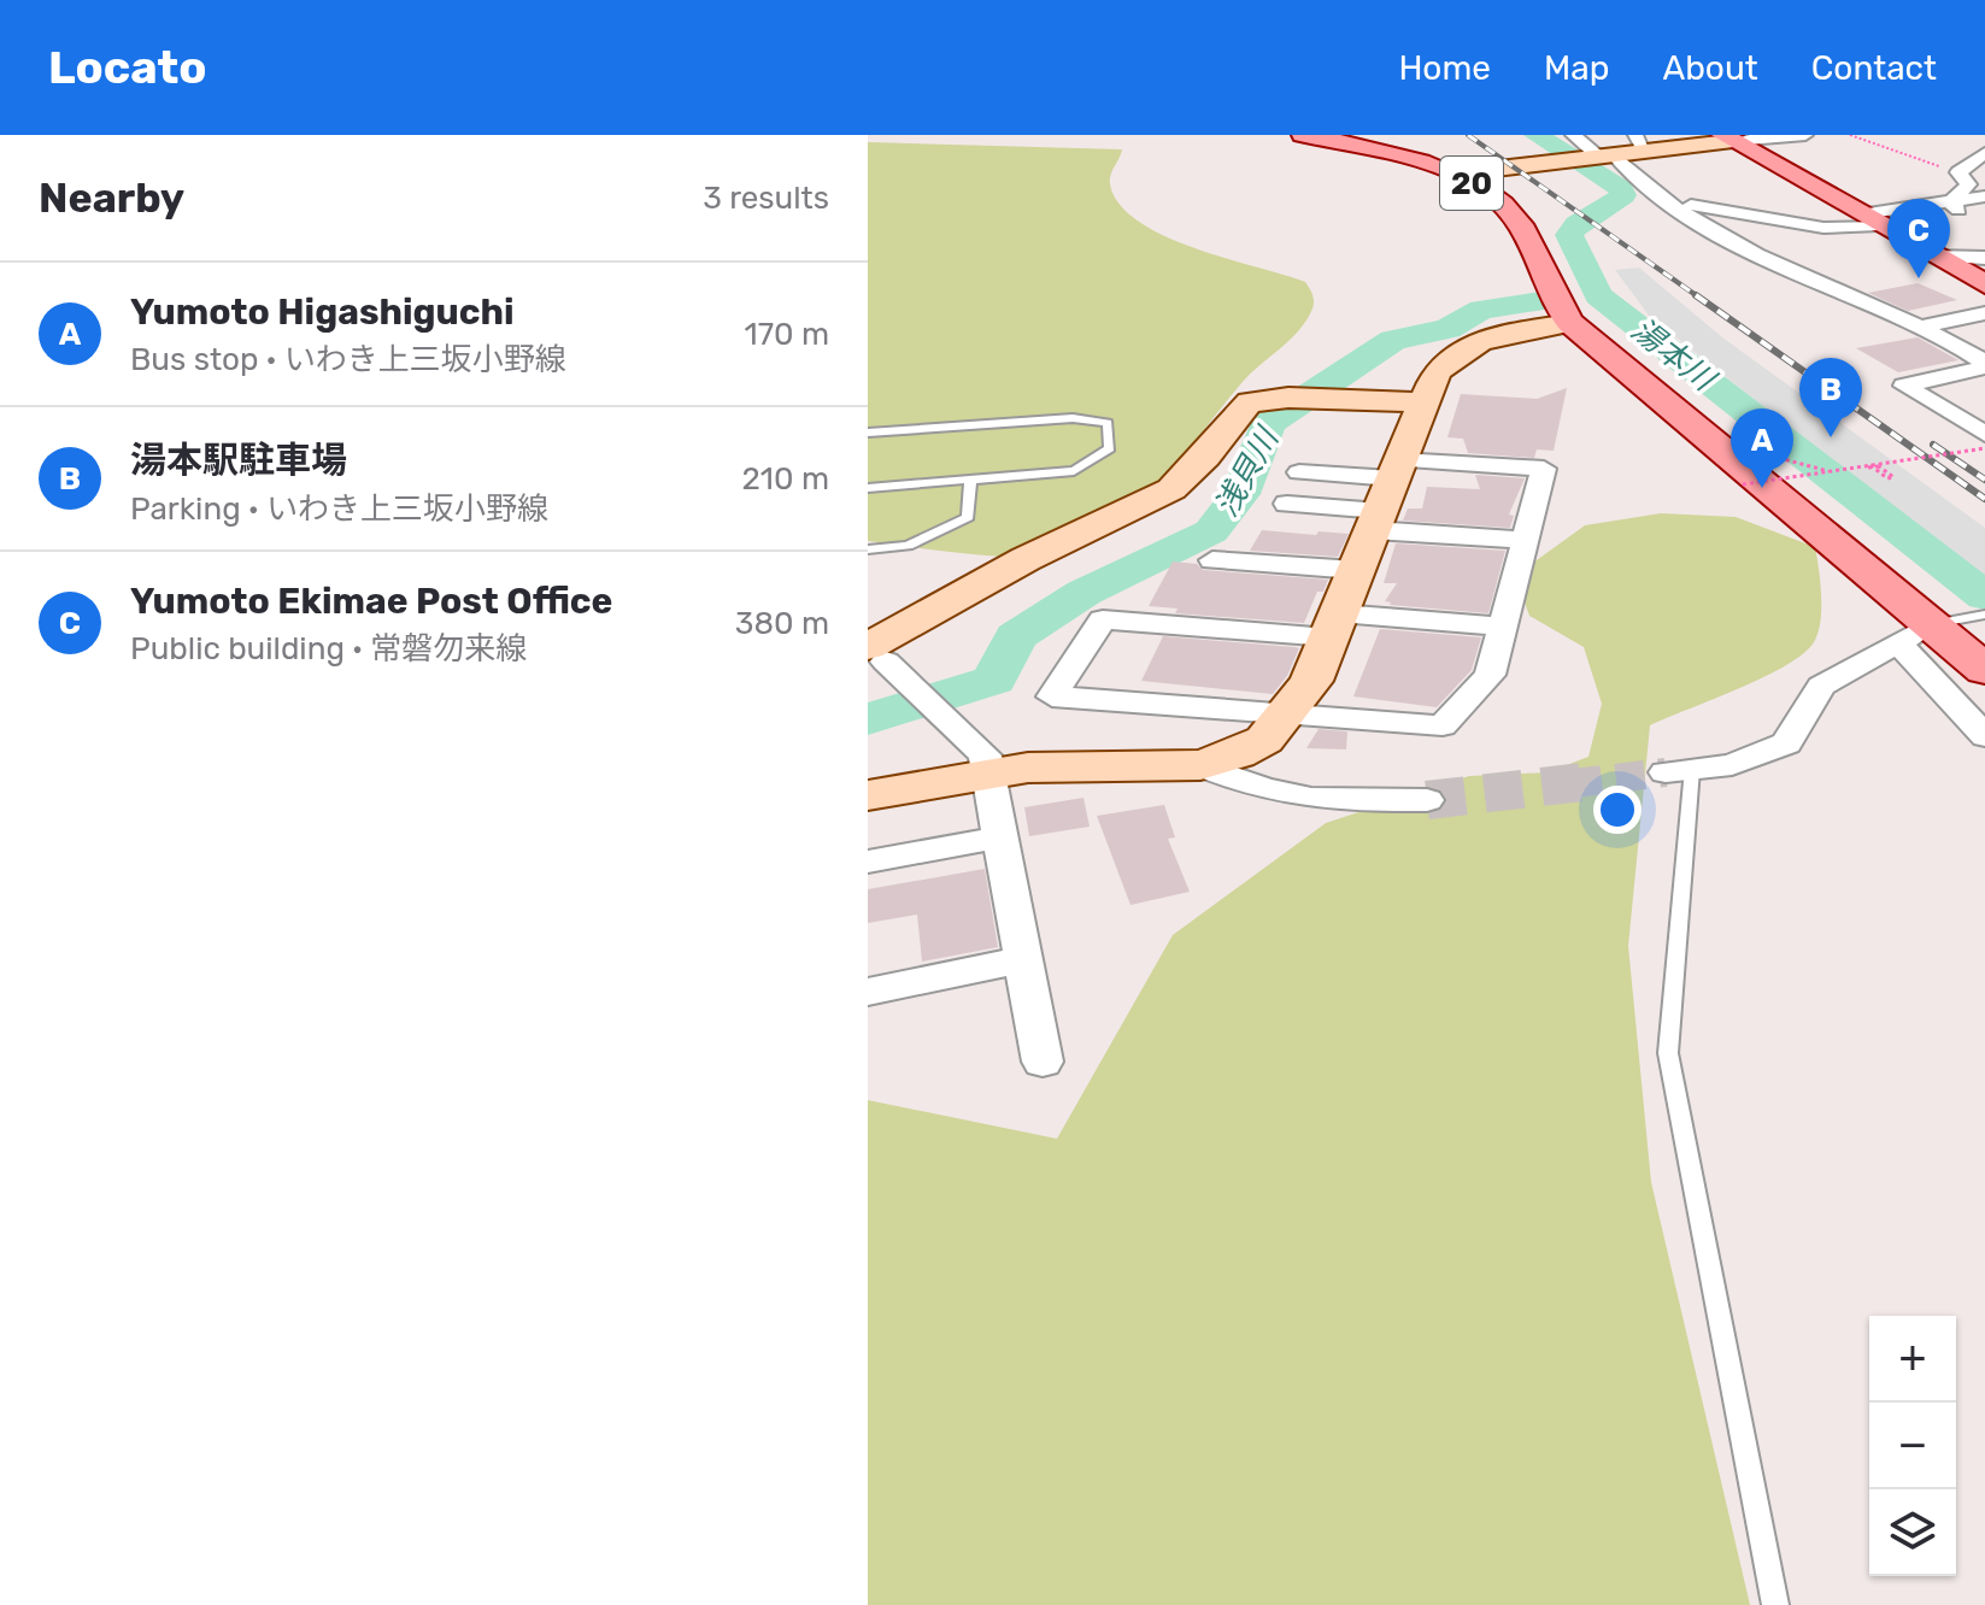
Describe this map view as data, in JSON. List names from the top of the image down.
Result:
{
  "streets": {
    "main road": ["20"]
  },
  "water": ["湯本川", "浅貝川"],
  "page": {
    "header": "Locato",
    "nav": [
      "Home",
      "Map",
      "About",
      "Contact"
    ],
    "heading": ["Nearby", "3 results"],
    "pins": ["C", "B", "A"],
    "list": [
      {
        "mark": "A",
        "name": "Yumoto Higashiguchi",
        "note": "Bus stop · いわき上三坂小野線",
        "value": "170 m"
      },
      {
        "mark": "B",
        "name": "湯本駅駐車場",
        "note": "Parking · いわき上三坂小野線",
        "value": "210 m"
      },
      {
        "mark": "C",
        "name": "Yumoto Ekimae Post Office",
        "note": "Public building · 常磐勿来線",
        "value": "380 m"
      }
    ],
    "map_buttons": ["+", "−"]
  }
}
